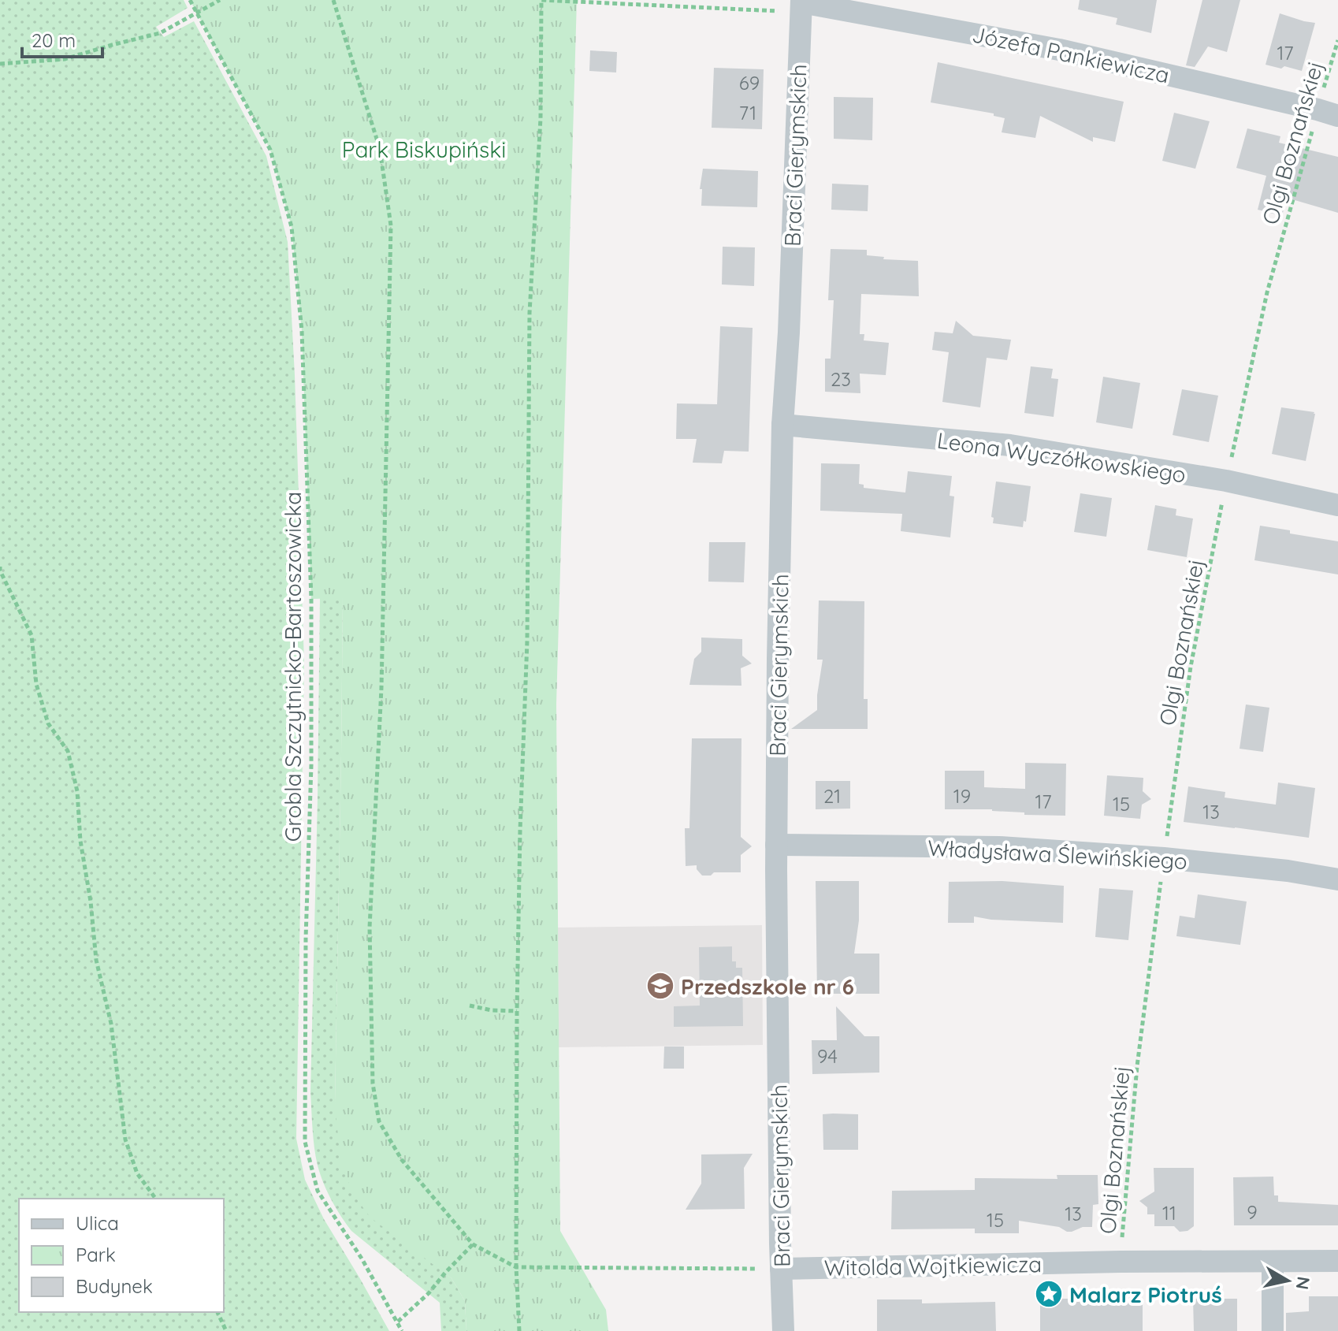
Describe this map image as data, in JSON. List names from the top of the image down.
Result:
{
  "streets": {
    "street": [
      "Józefa Pankiewicza",
      "Braci Gierymskich",
      "Leona Wyczółkowskiego",
      "Władysława Ślewińskiego",
      "Witolda Wojtkiewicza"
    ],
    "path": ["Olgi Boznańskiej", "Grobla Szczytnicko-Bartoszowicka"]
  },
  "crossings": [
    ["Józefa Pankiewicza", "Olgi Boznańskiej"],
    ["Józefa Pankiewicza", "Braci Gierymskich"],
    ["Olgi Boznańskiej", "Leona Wyczółkowskiego"],
    ["Olgi Boznańskiej", "Władysława Ślewińskiego"],
    ["Olgi Boznańskiej", "Witolda Wojtkiewicza"],
    ["Braci Gierymskich", "Leona Wyczółkowskiego"],
    ["Braci Gierymskich", "Władysława Ślewińskiego"],
    ["Braci Gierymskich", "Witolda Wojtkiewicza"]
  ],
  "parks": ["Park Biskupiński"],
  "places": {
    "school or university": ["Przedszkole nr 6"],
    "place": ["Malarz Piotruś"]
  },
  "house_numbers": [
    "17",
    "69",
    "71",
    "23",
    "21",
    "19",
    "17",
    "15",
    "13",
    "94",
    "9",
    "11",
    "13",
    "15"
  ],
  "legend": ["Ulica", "Park", "Budynek"],
  "scale_bar": "20 m",
  "north": "right"
}
